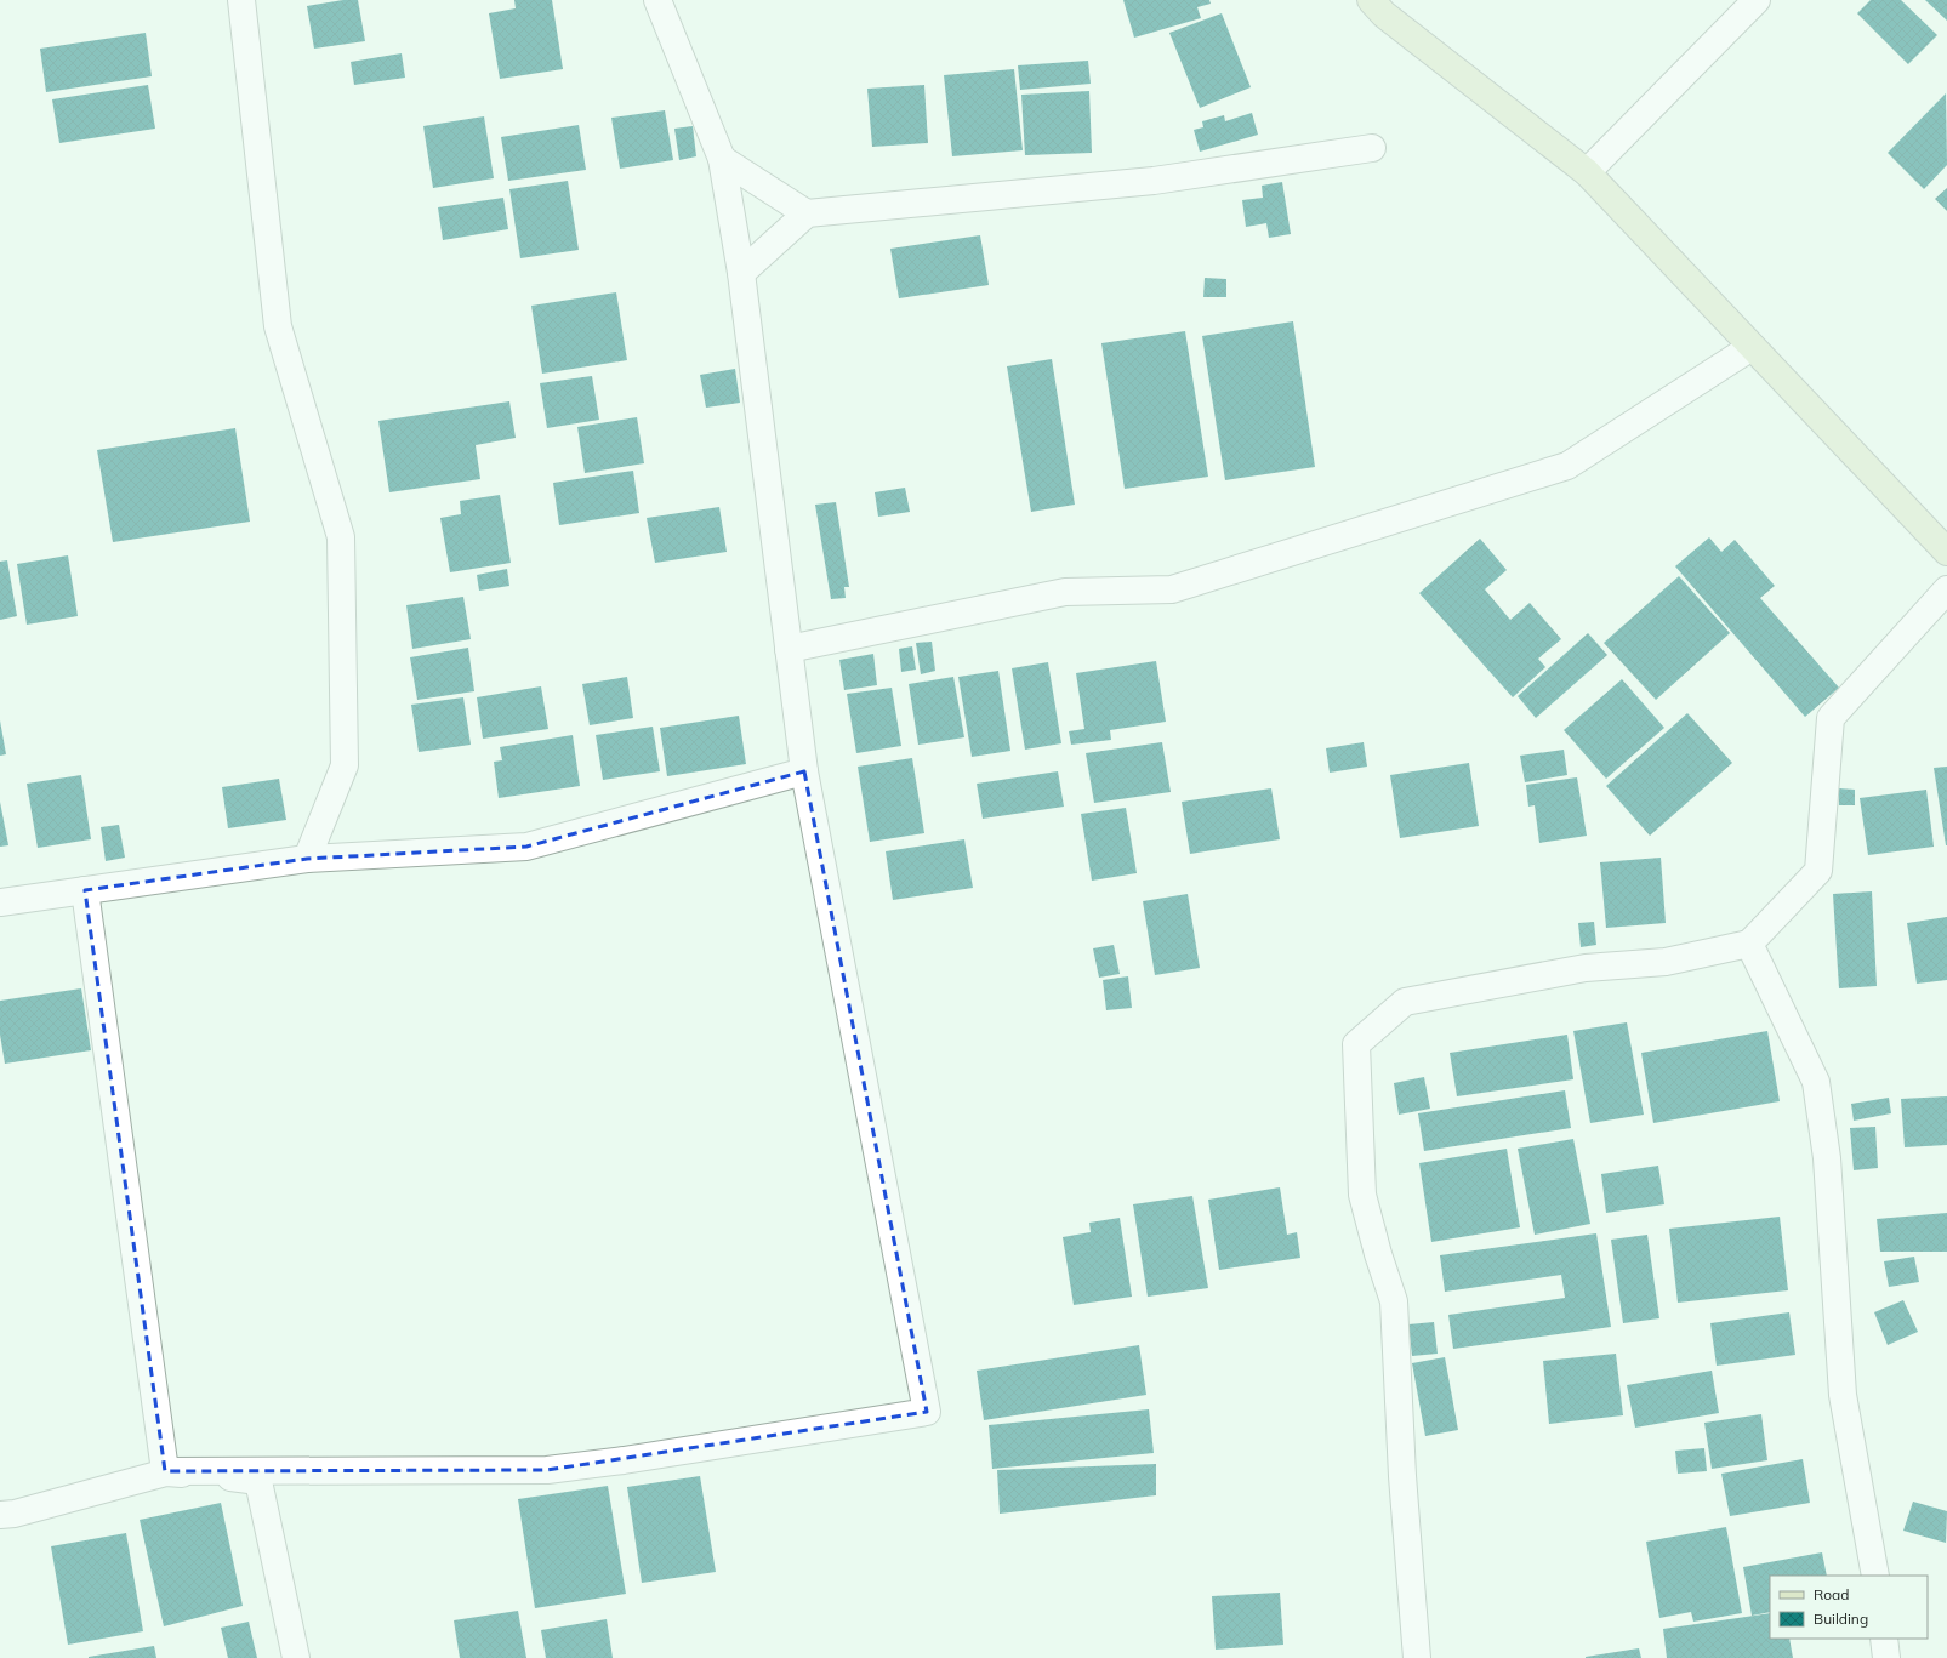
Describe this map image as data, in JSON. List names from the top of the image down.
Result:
{
  "legend": ["Road", "Building"]
}
